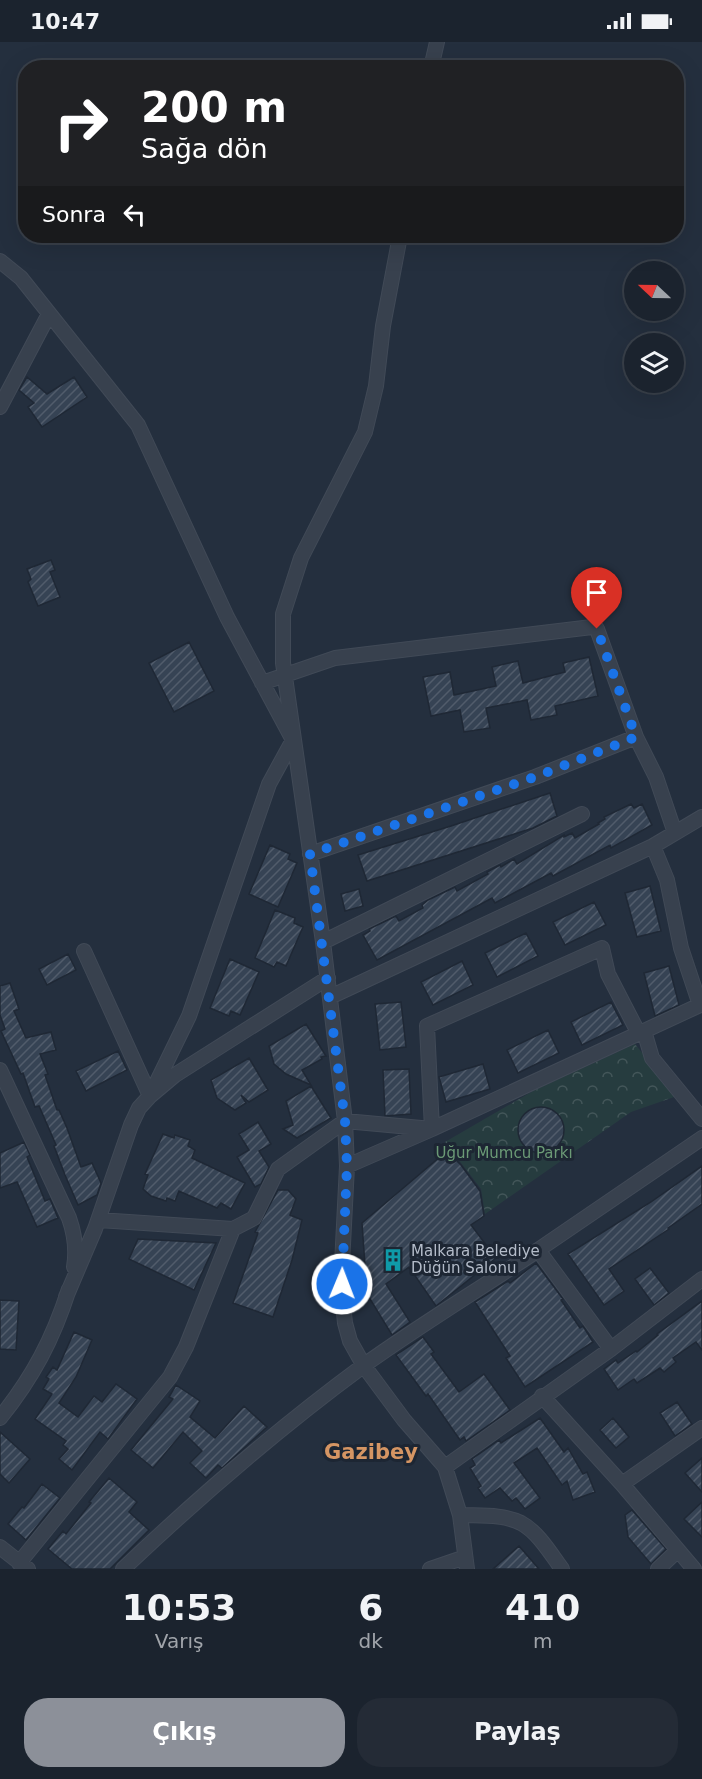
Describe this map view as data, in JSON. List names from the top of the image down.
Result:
{
  "districts": ["Gazibey"],
  "parks": ["Uğur Mumcu Parkı"],
  "places": {
    "building": ["Malkara Belediye Düğün Salonu"]
  },
  "north": "left",
  "page": {
    "status": "10:47",
    "turn": ["200 m", "Sağa dön"],
    "then": "Sonra",
    "eta": [
      "10:53",
      "Varış",
      "6",
      "dk",
      "410",
      "m"
    ],
    "buttons": ["Çıkış", "Paylaş"]
  }
}
